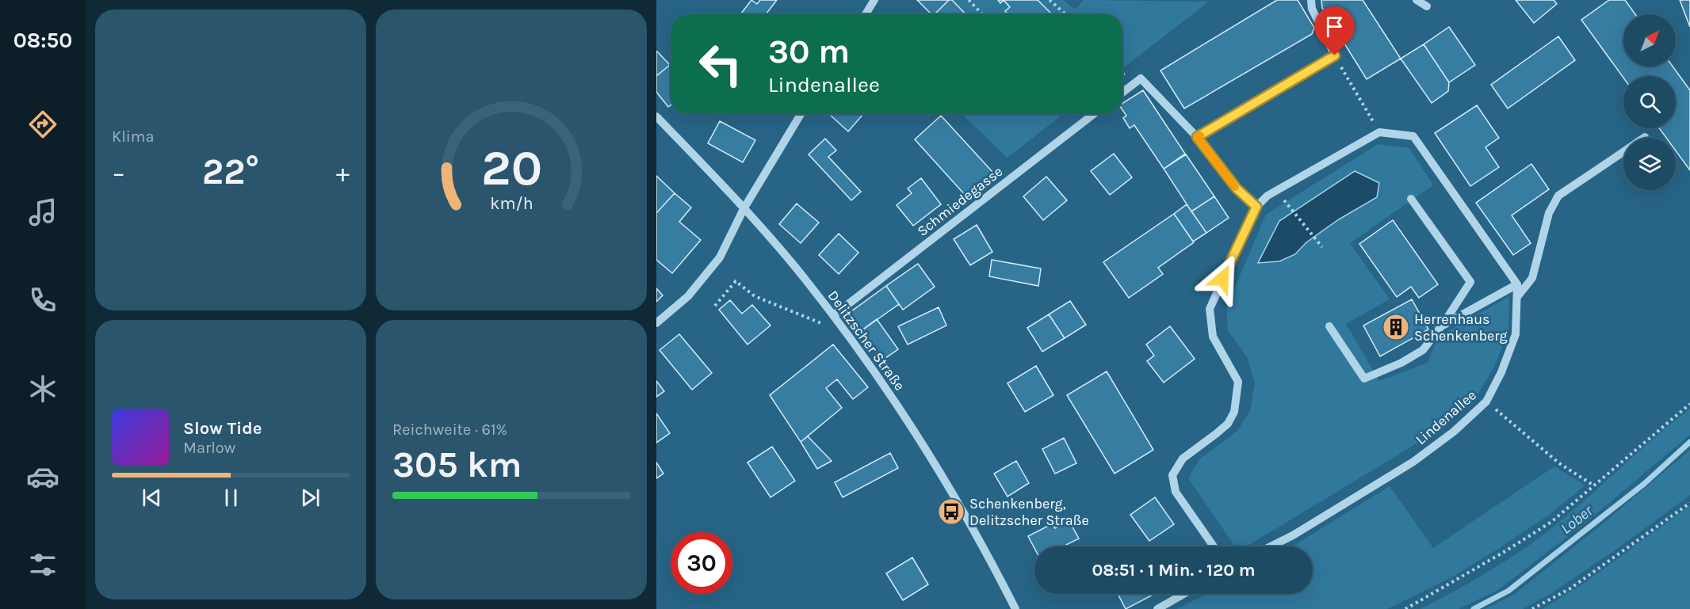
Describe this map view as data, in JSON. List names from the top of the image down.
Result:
{
  "streets": {
    "street": ["Schmiedegasse", "Delitzscher Straße", "Lindenallee"]
  },
  "crossings": [
    ["Schmiedegasse", "Delitzscher Straße"]
  ],
  "water": ["Lober"],
  "places": {
    "building": ["Herrenhaus Schenkenberg"],
    "bus stop": ["Schenkenberg, Delitzscher Straße"]
  },
  "north": "top right",
  "page": {
    "tabs": "08:50",
    "tile": [
      "Klima",
      ["Reichweite · 61%", "305 km"]
    ],
    "turn": ["30 m", "Lindenallee"],
    "heat": ["−", "22°", "+"],
    "song": ["Slow Tide", "Marlow"],
    "limit": "30",
    "trip": "08:51 · 1 Min. · 120 m",
    "gauge": ["20", "km/h"]
  }
}
